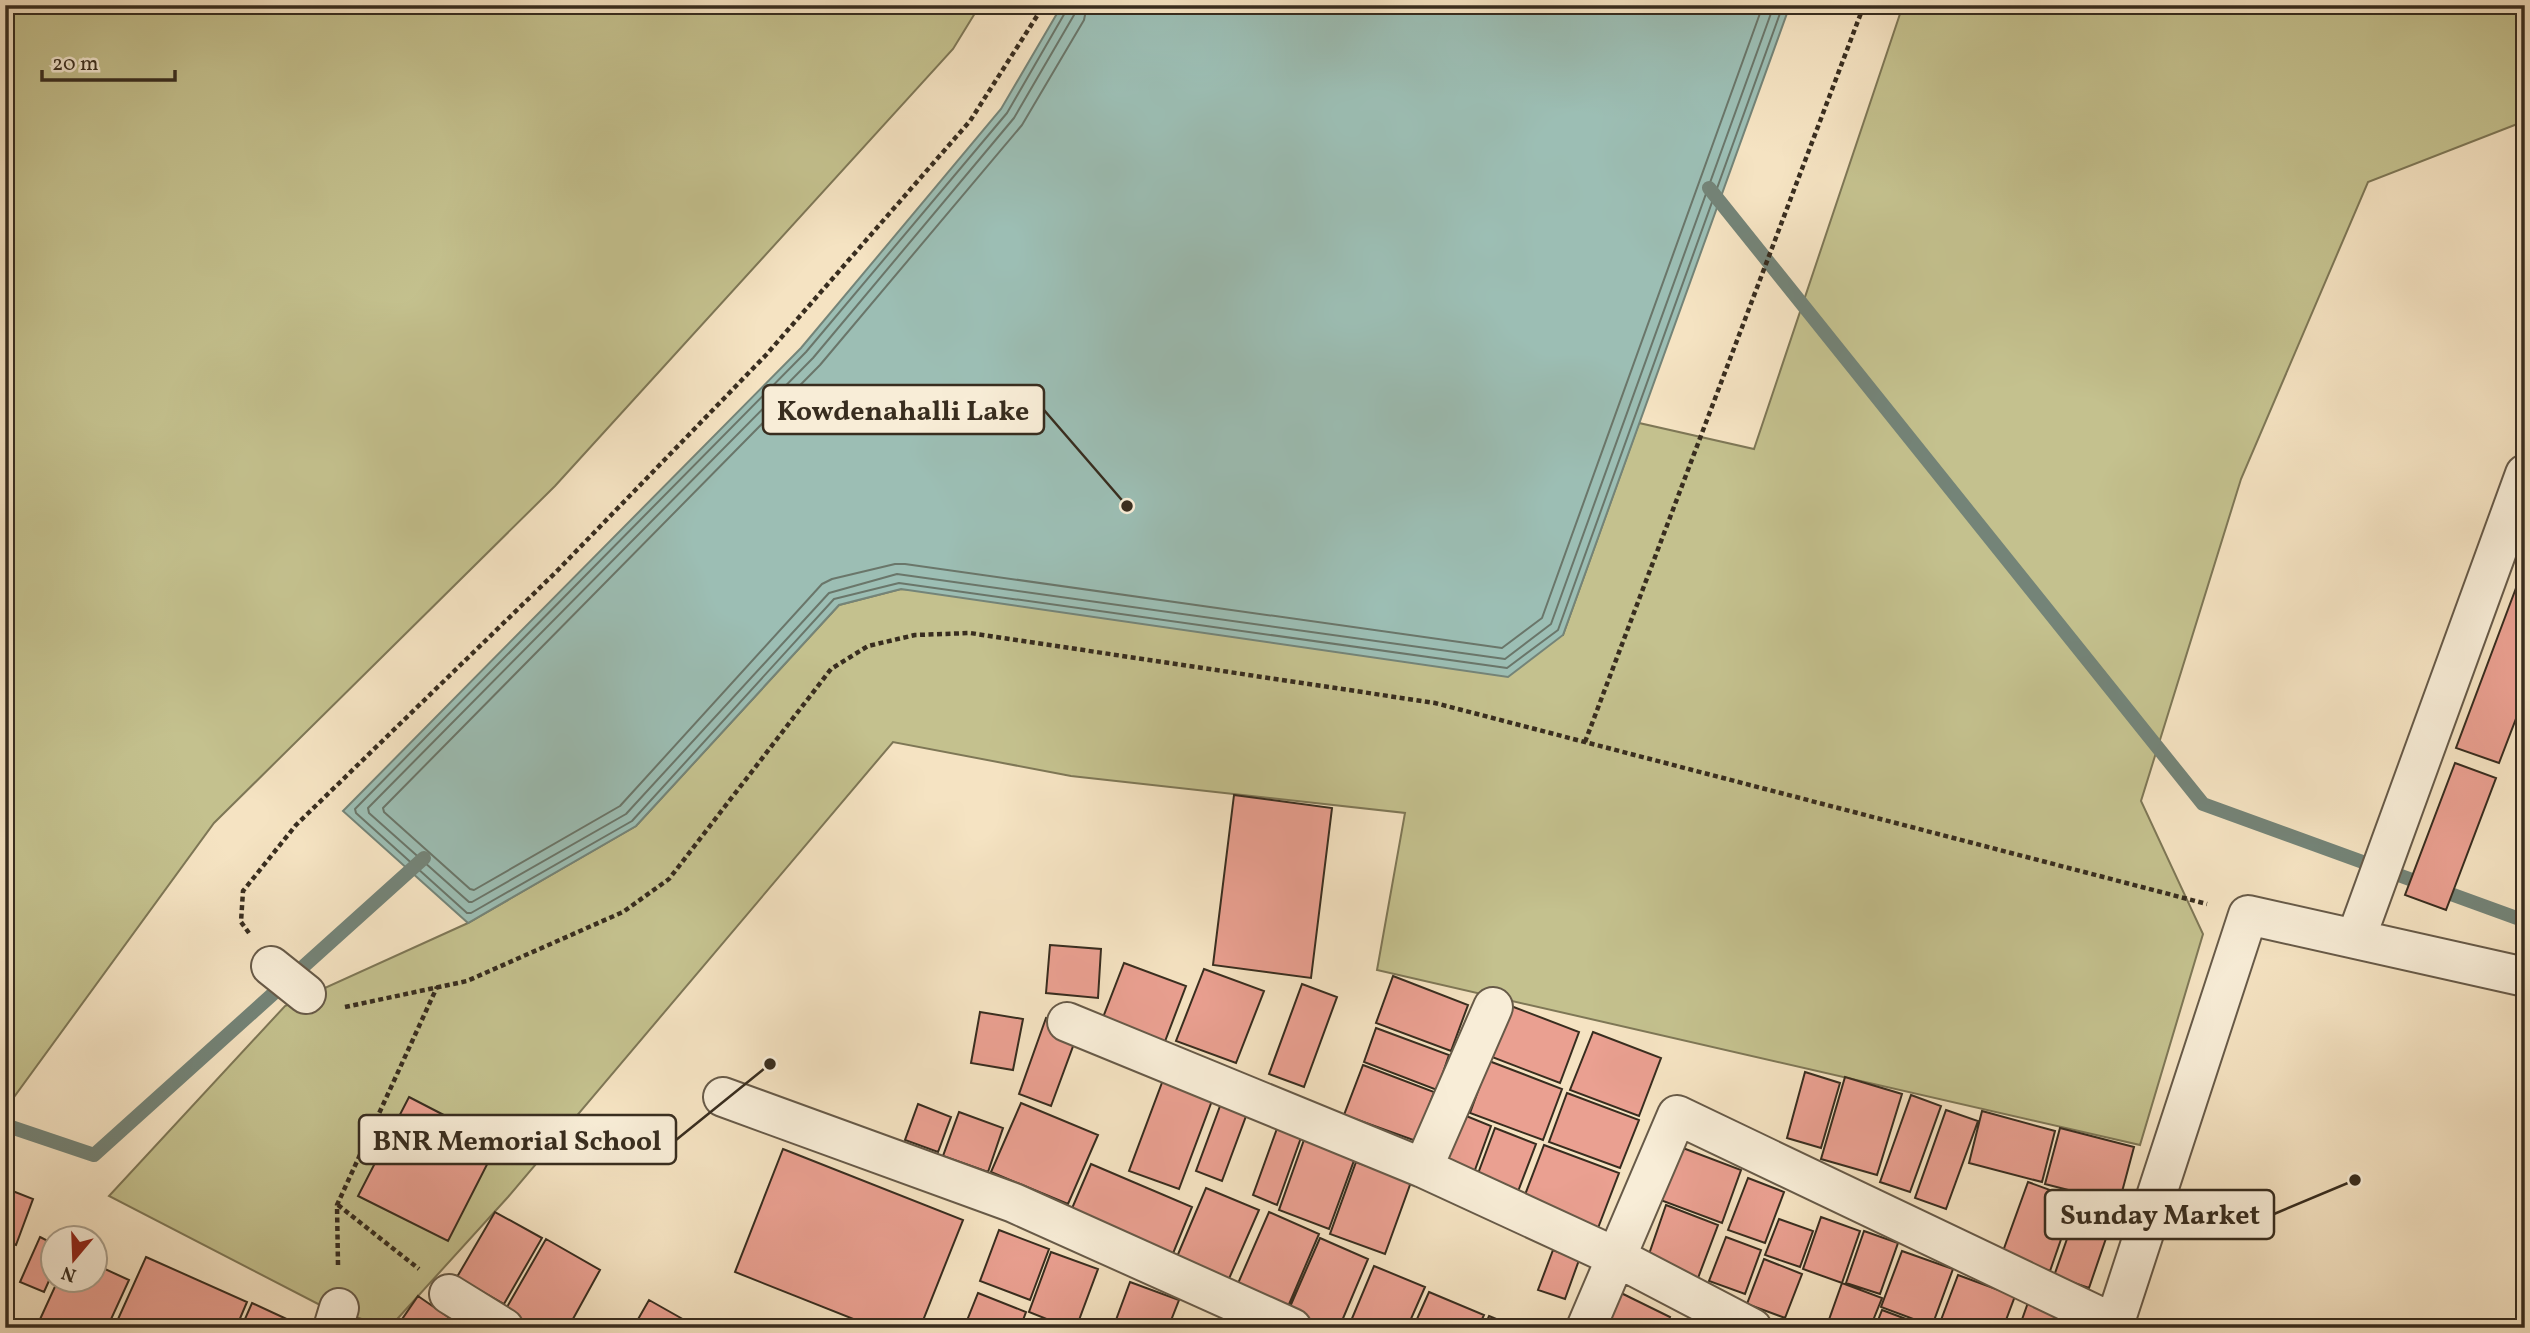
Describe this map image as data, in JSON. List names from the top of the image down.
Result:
{
  "places": ["Kowdenahalli Lake", "BNR Memorial School", "Sunday Market"],
  "scale_bar": "20 m",
  "north": "bottom"
}
